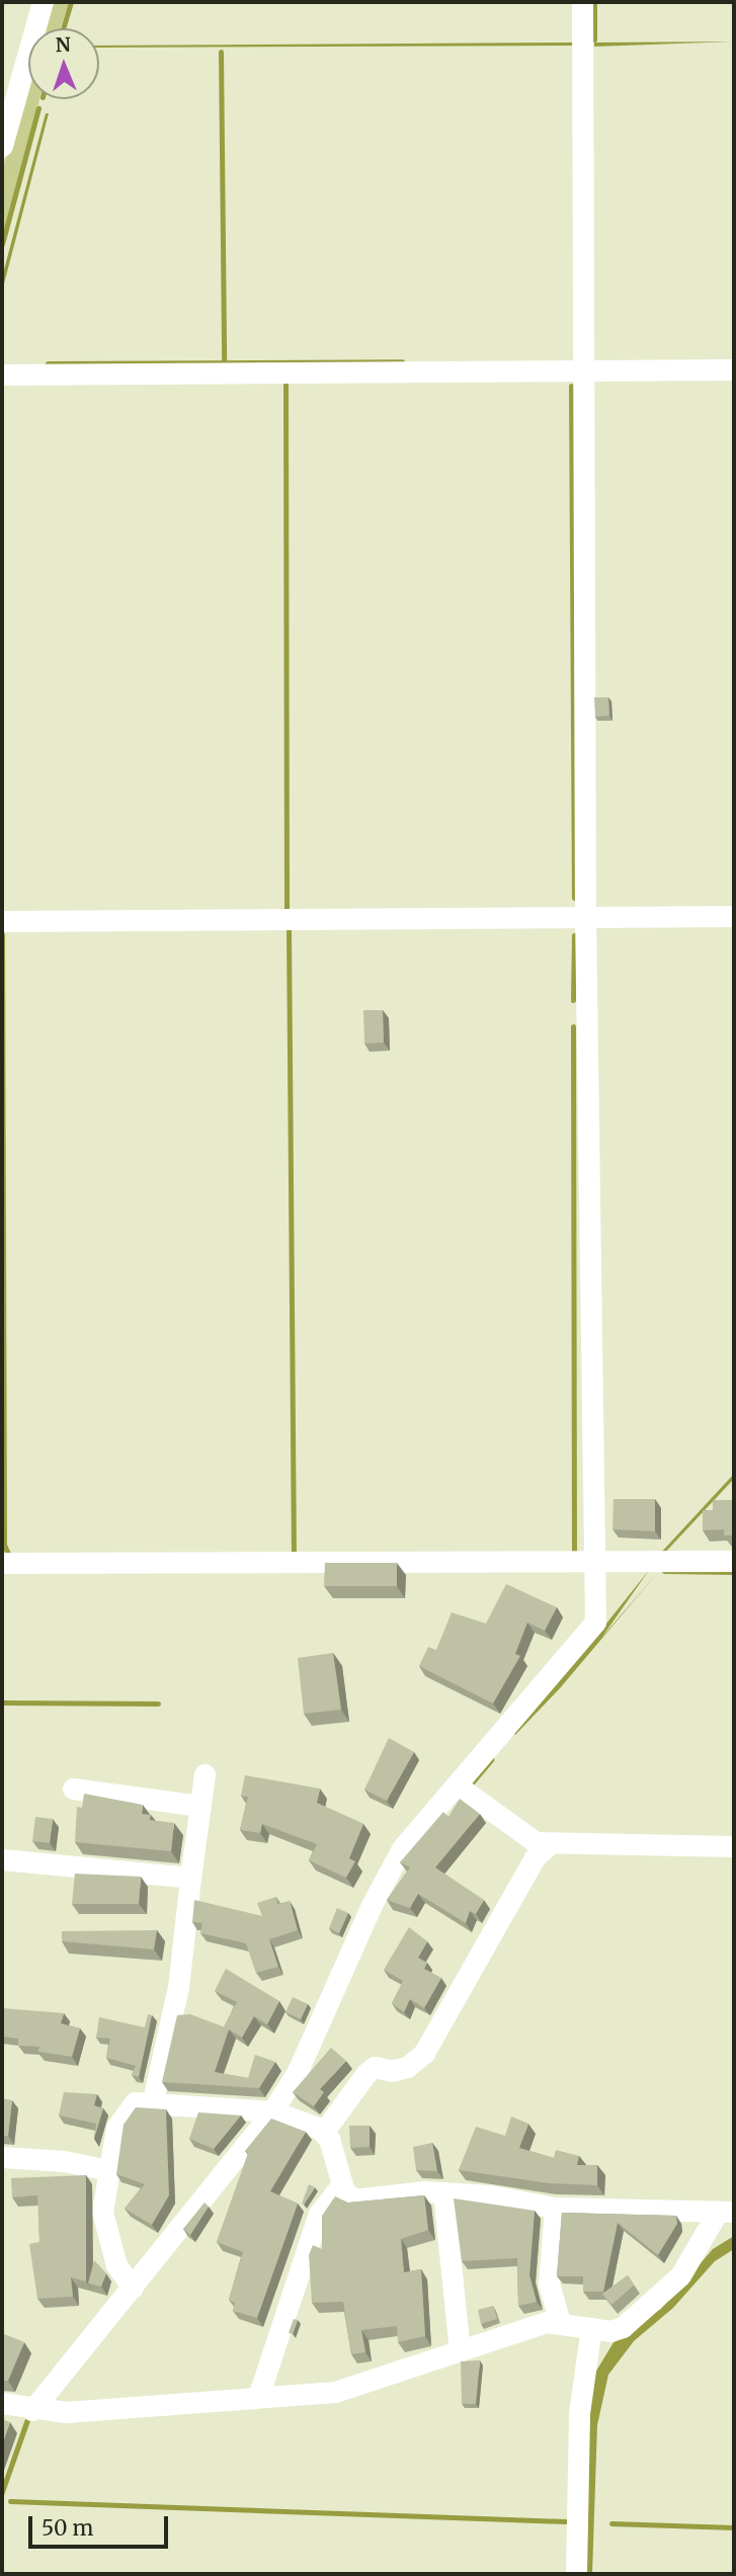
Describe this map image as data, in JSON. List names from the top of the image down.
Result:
{
  "scale_bar": "50 m",
  "north": "top"
}
